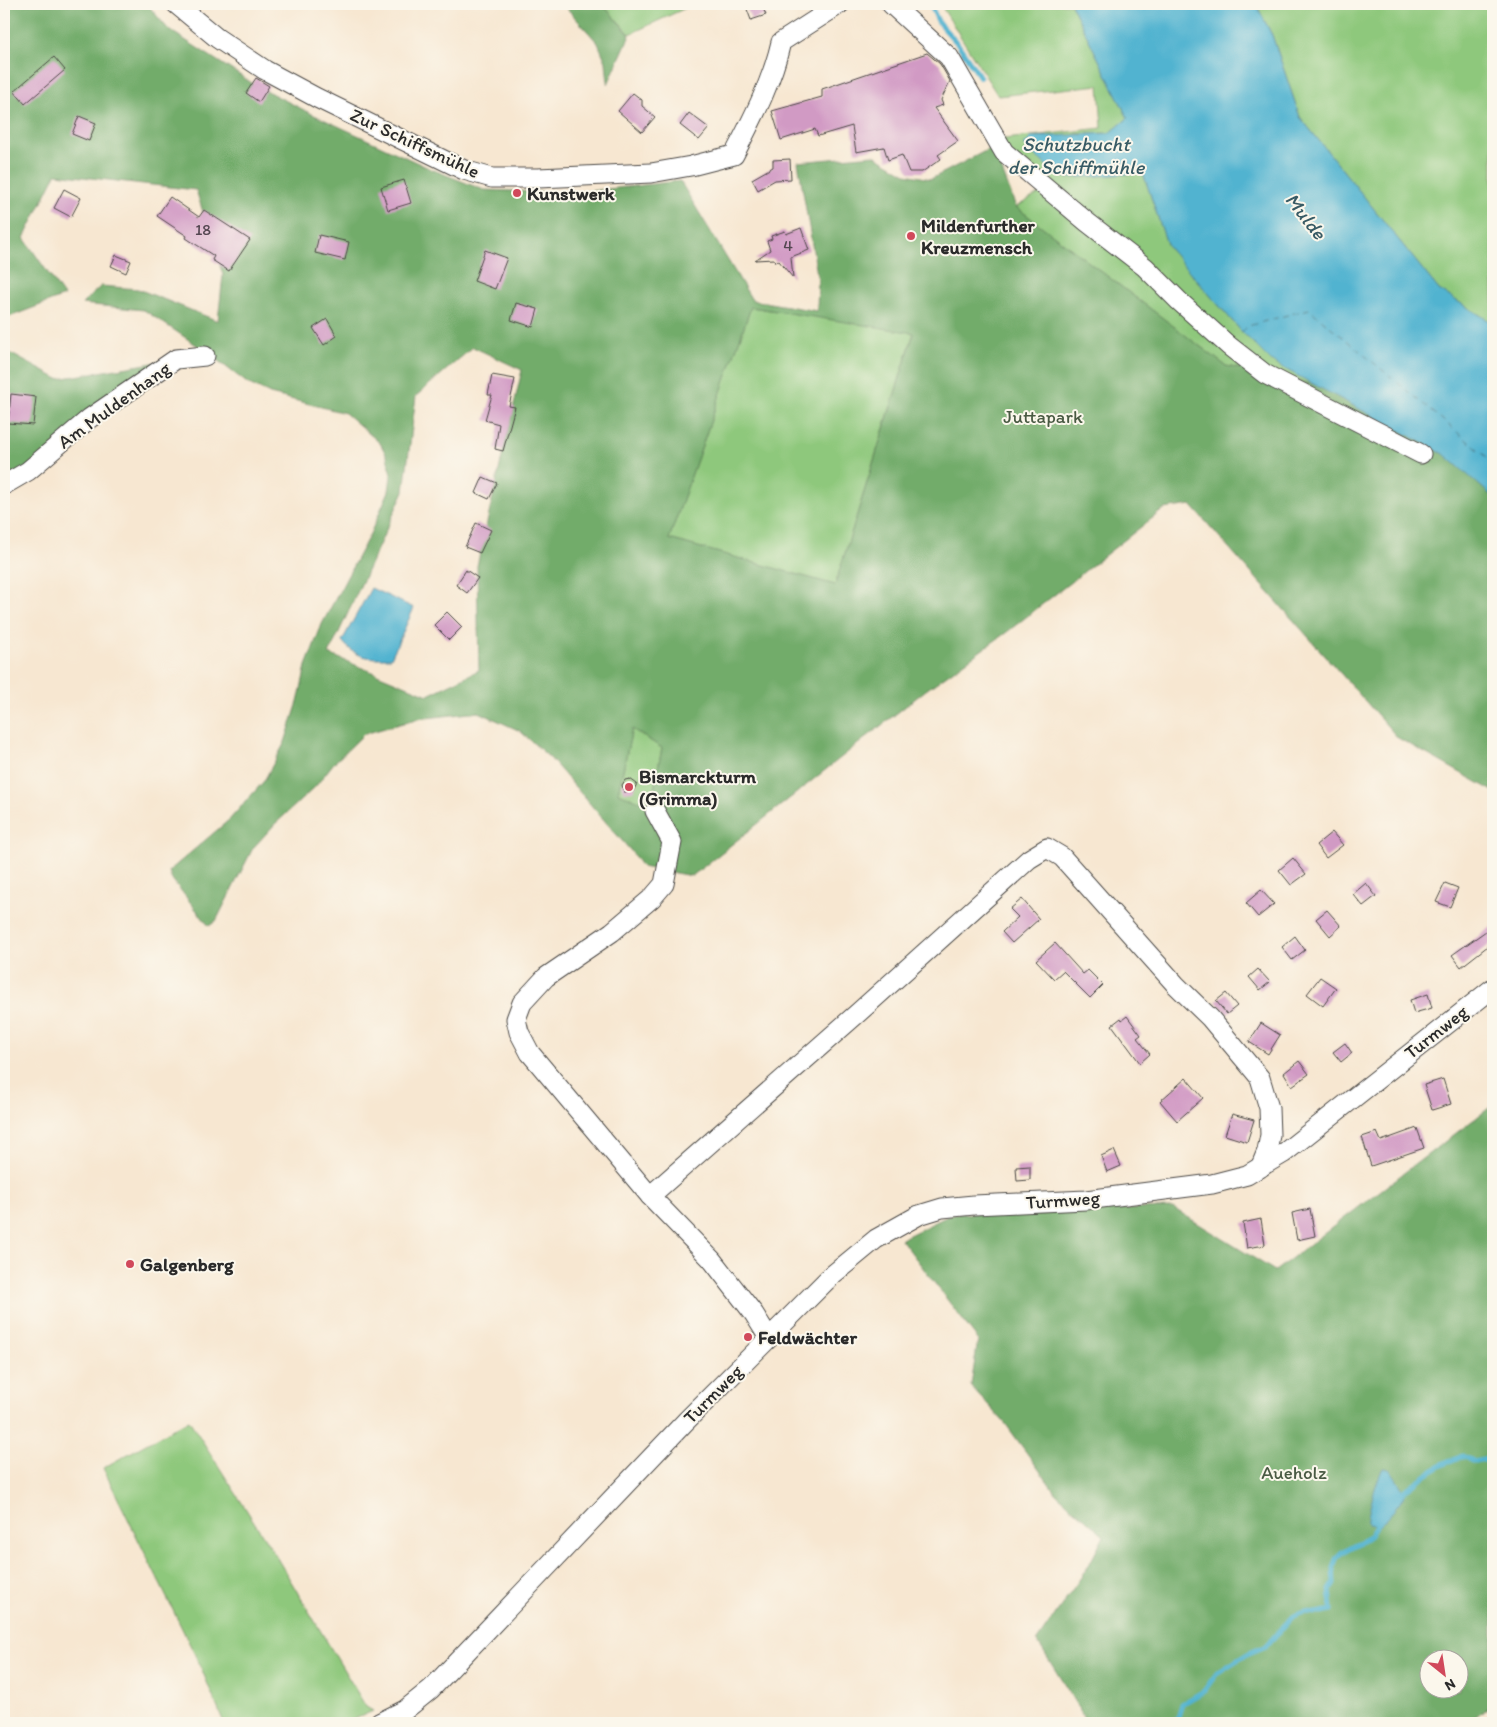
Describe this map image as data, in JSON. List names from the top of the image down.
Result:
{
  "streets": {
    "street": ["Zur Schiffsmühle", "Am Muldenhang", "Turmweg"]
  },
  "water": ["Schutzbucht der Schiffmühle", "Mulde"],
  "parks": ["Juttapark", "Aueholz"],
  "places": [
    "Kunstwerk",
    "Mildenfurther Kreuzmensch",
    "Bismarckturm (Grimma)",
    "Galgenberg",
    "Feldwächter"
  ],
  "house_numbers": ["18", "4"],
  "north": "bottom right"
}
